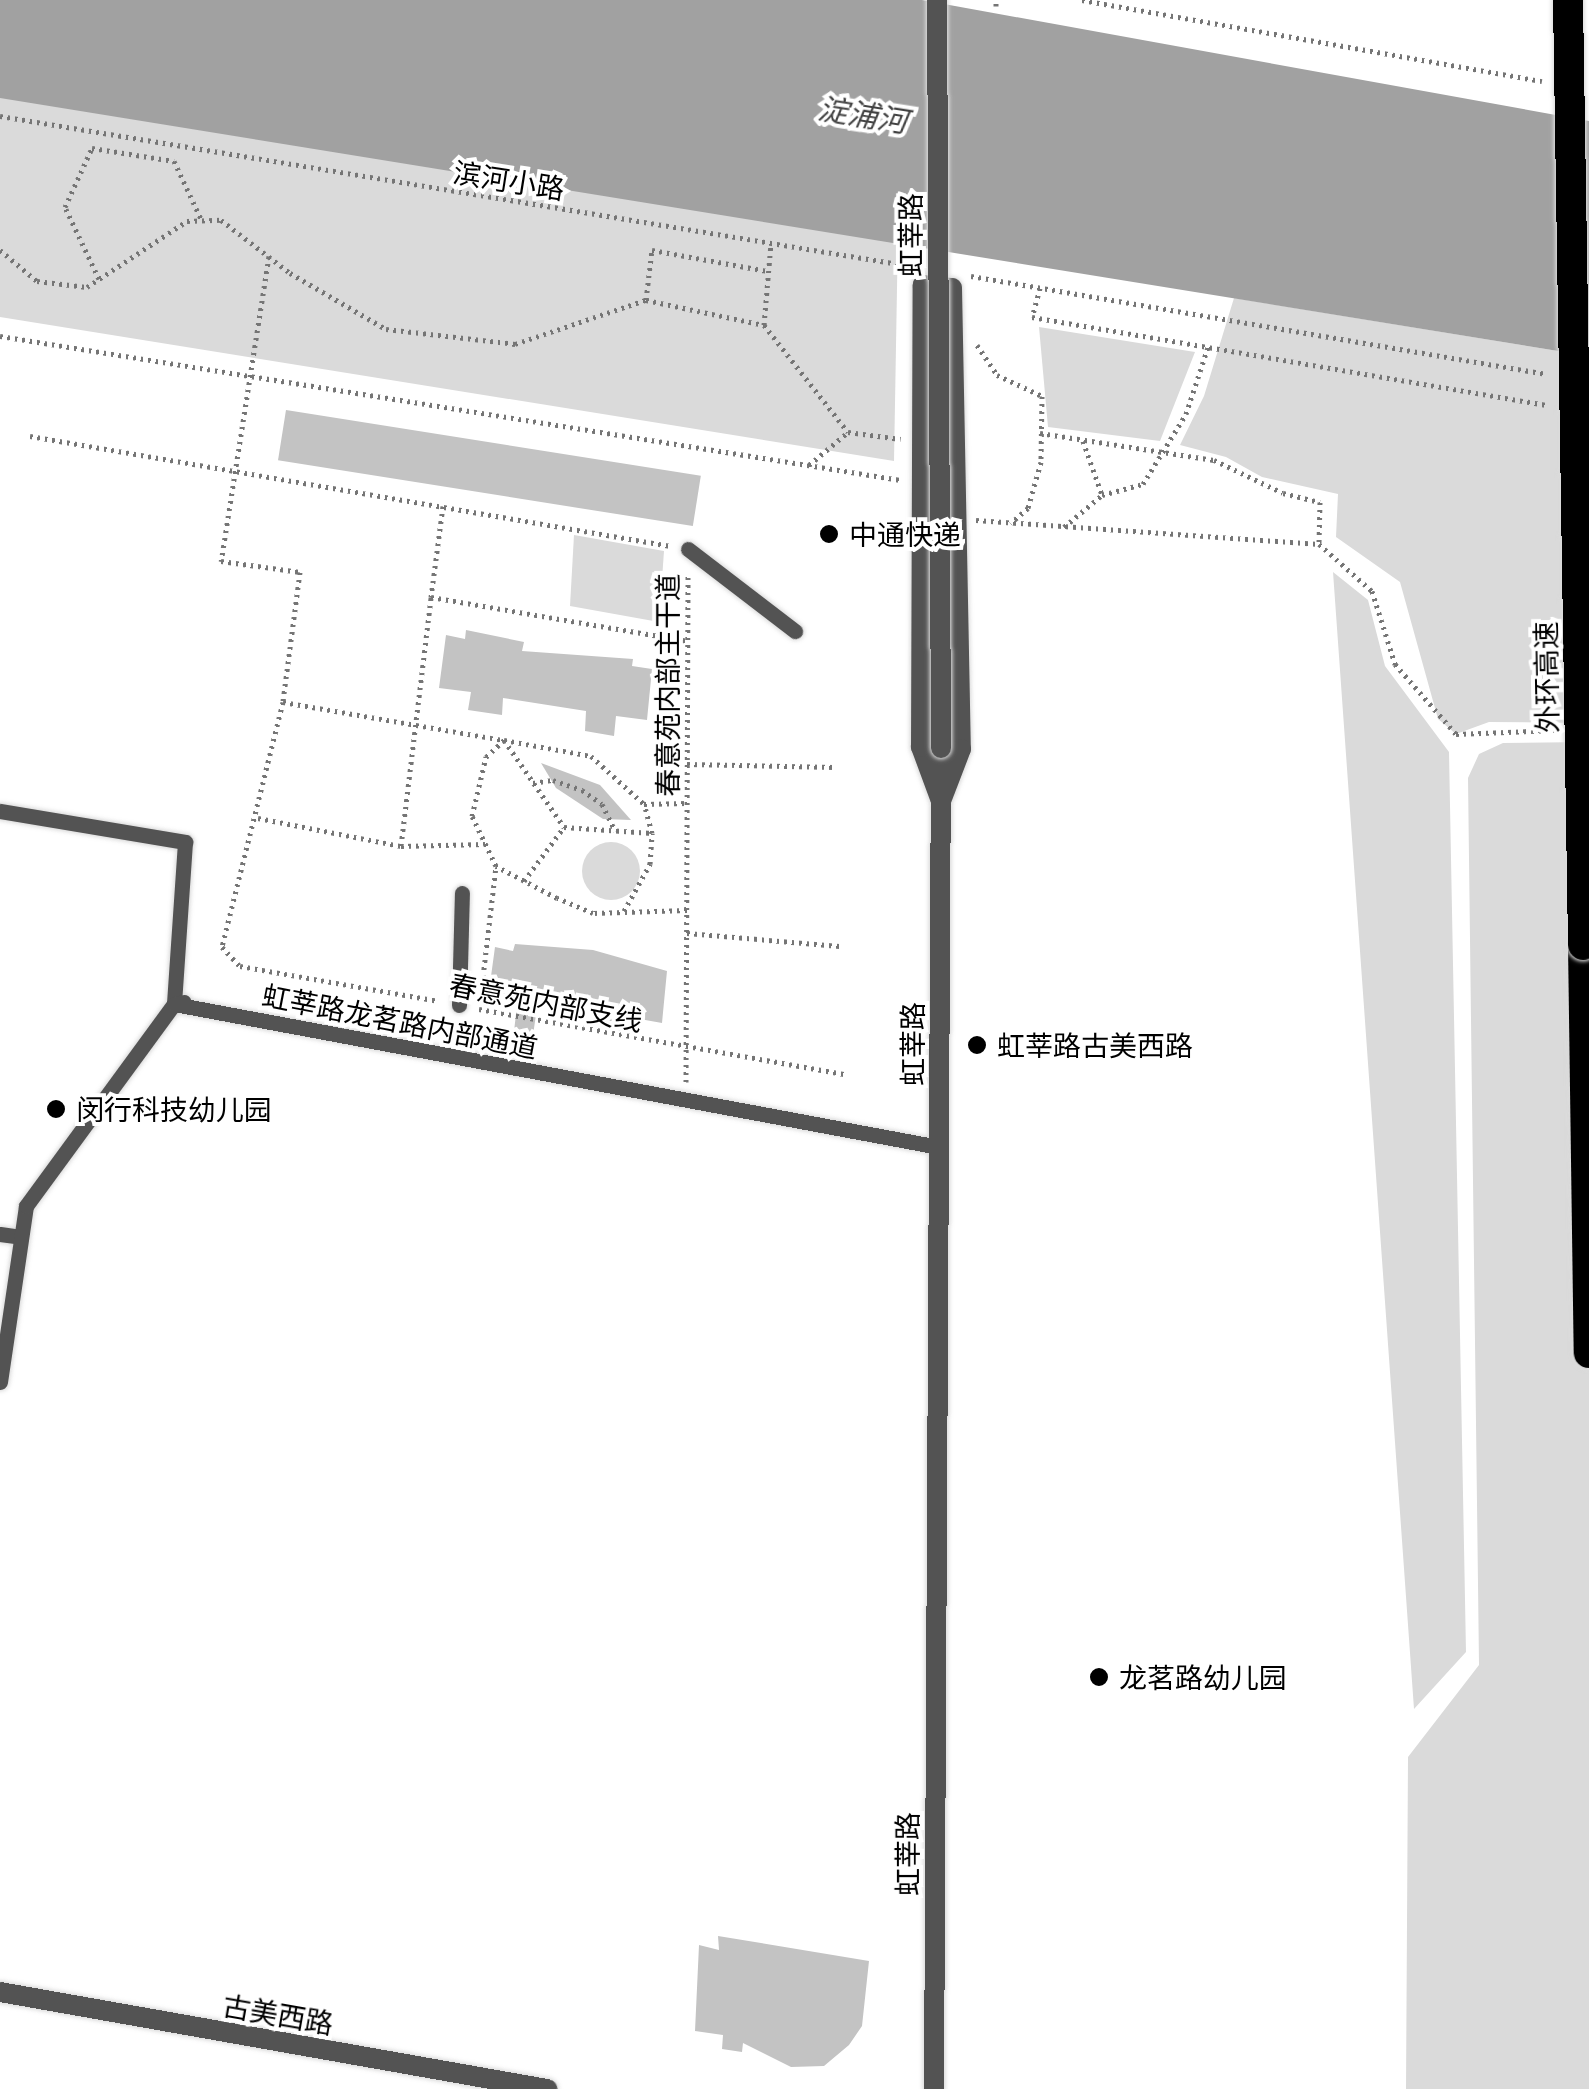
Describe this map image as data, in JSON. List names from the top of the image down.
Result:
{
  "streets": {
    "highway": ["外环高速"],
    "street": ["虹莘路", "古美西路"],
    "lane": ["虹莘路龙茗路内部通道"],
    "path": ["滨河小路", "春意苑内部主干道", "春意苑内部支线"]
  },
  "crossings": [
    ["虹莘路", "虹莘路龙茗路内部通道"],
    ["春意苑内部主干道", "春意苑内部支线"],
    ["春意苑内部主干道", "虹莘路龙茗路内部通道"]
  ],
  "water": ["淀浦河"],
  "places": [
    "中通快递",
    "虹莘路古美西路",
    "闵行科技幼儿园",
    "龙茗路幼儿园"
  ]
}
